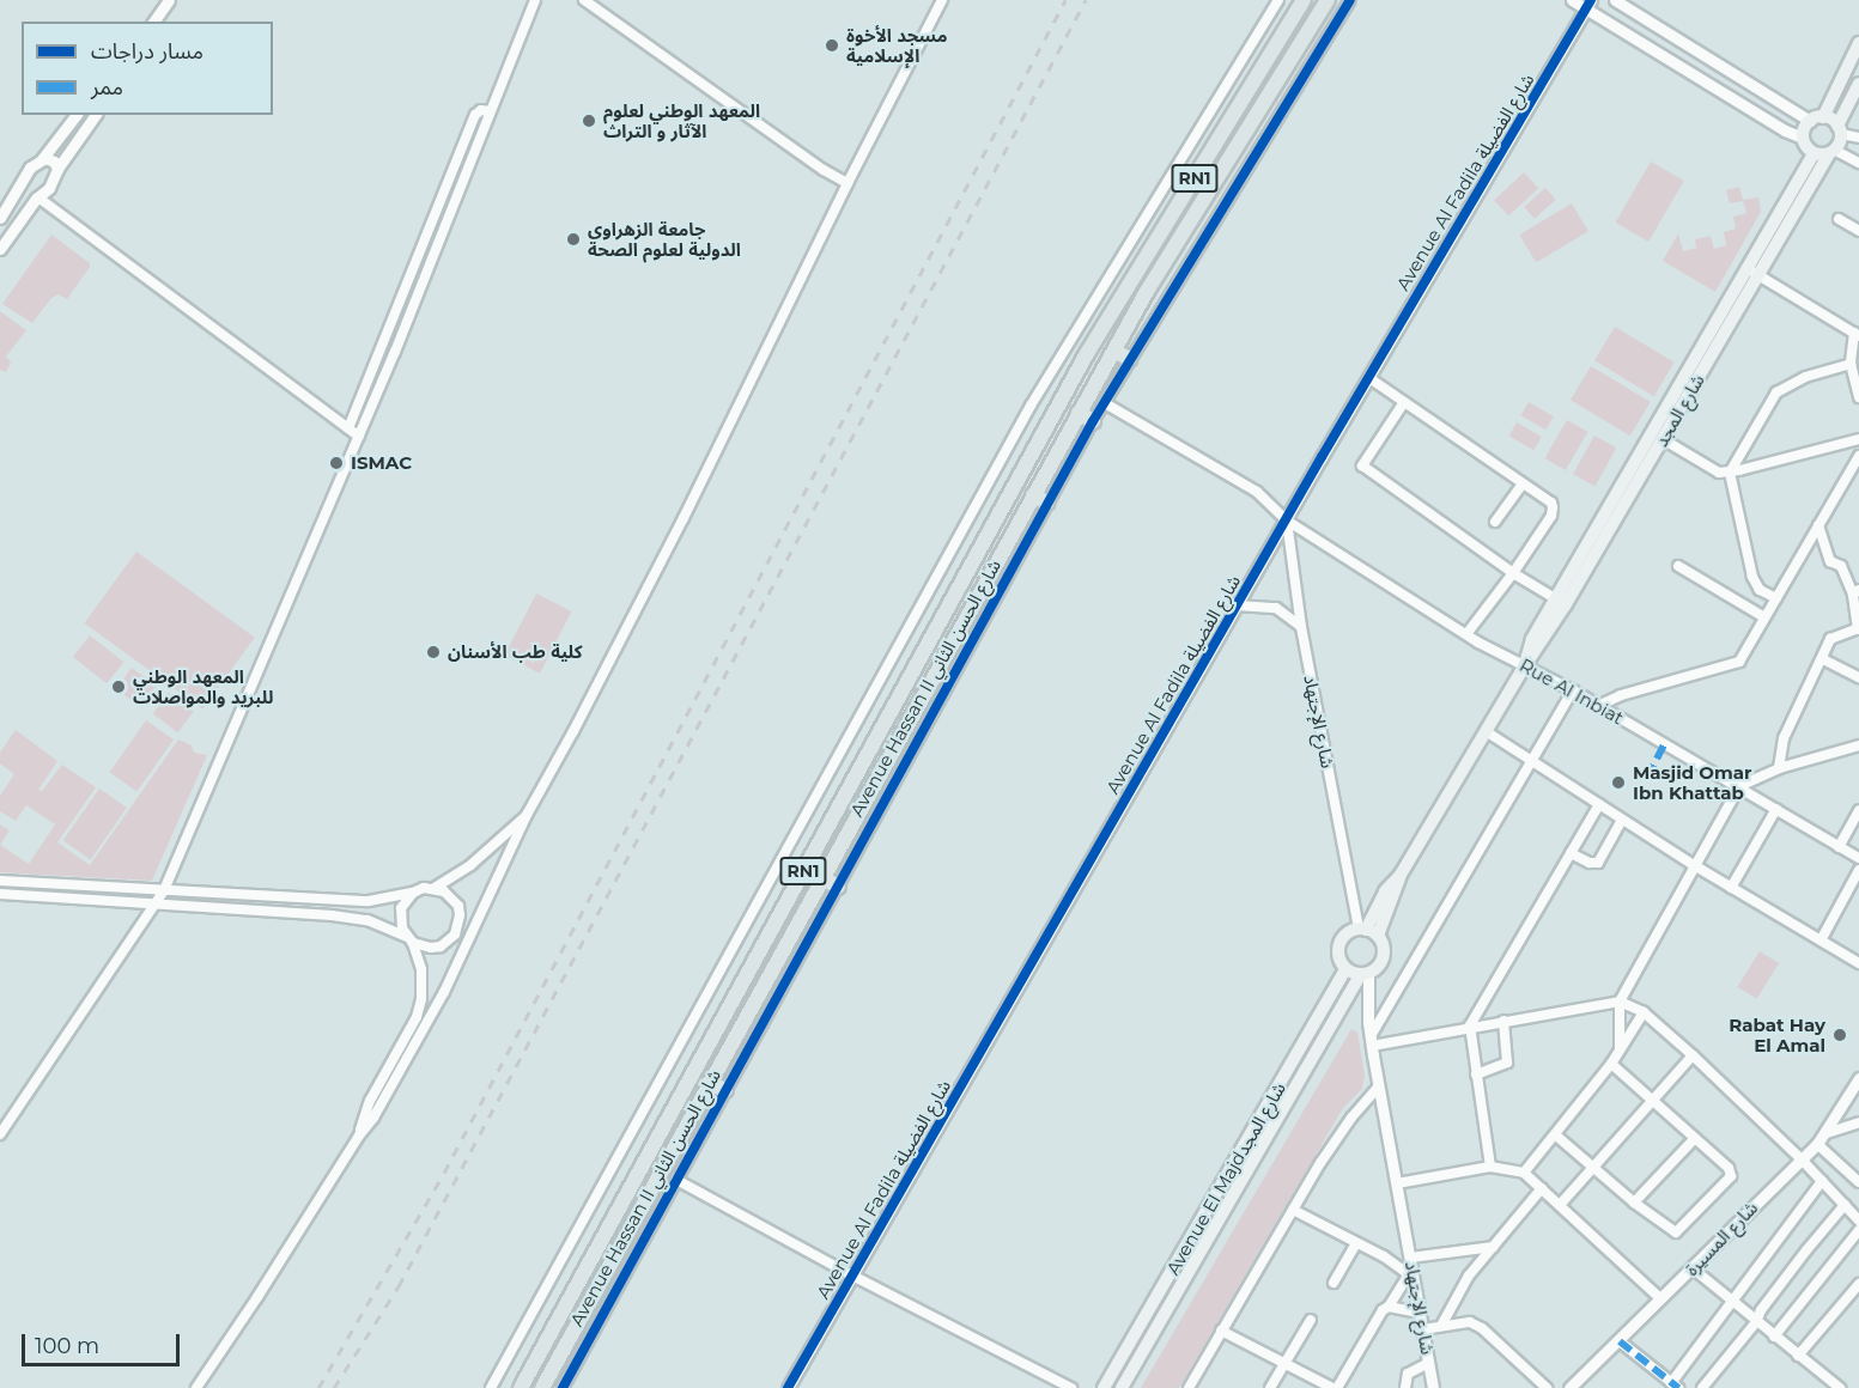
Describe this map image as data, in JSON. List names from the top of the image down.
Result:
{
  "streets": {
    "main road": [
      "RN1",
      "شارع المجد",
      "Avenue Hassan II شارع الحسن الثاني",
      "Avenue El Majdشارع المجد"
    ],
    "street": [
      "Avenue Al Fadila شارع الفضيلة",
      "Rue Al Inbiat",
      "شارع الإجتهاد",
      "شارع المسيرة"
    ]
  },
  "crossings": [
    ["Avenue Al Fadila شارع الفضيلة", "Rue Al Inbiat"],
    ["Avenue Al Fadila شارع الفضيلة", "شارع الإجتهاد"],
    ["شارع المجد", "Rue Al Inbiat"],
    ["شارع المجد", "شارع الإجتهاد"],
    ["شارع المجد", "Avenue El Majdشارع المجد"],
    ["Rue Al Inbiat", "شارع الإجتهاد"],
    ["شارع الإجتهاد", "Avenue El Majdشارع المجد"]
  ],
  "places": [
    "مسجد الأخوة الإسلامية",
    "المعهد الوطني لعلوم الآثار و التراث",
    "جامعة الزهراوي الدولية لعلوم الصحة",
    "ISMAC",
    "كلية طب الأسنان",
    "المعهد الوطني للبريد والمواصلات",
    "Masjid Omar Ibn Khattab",
    "Rabat Hay El Amal"
  ],
  "legend": ["مسار دراجات", "ممر"],
  "scale_bar": "100 m"
}
